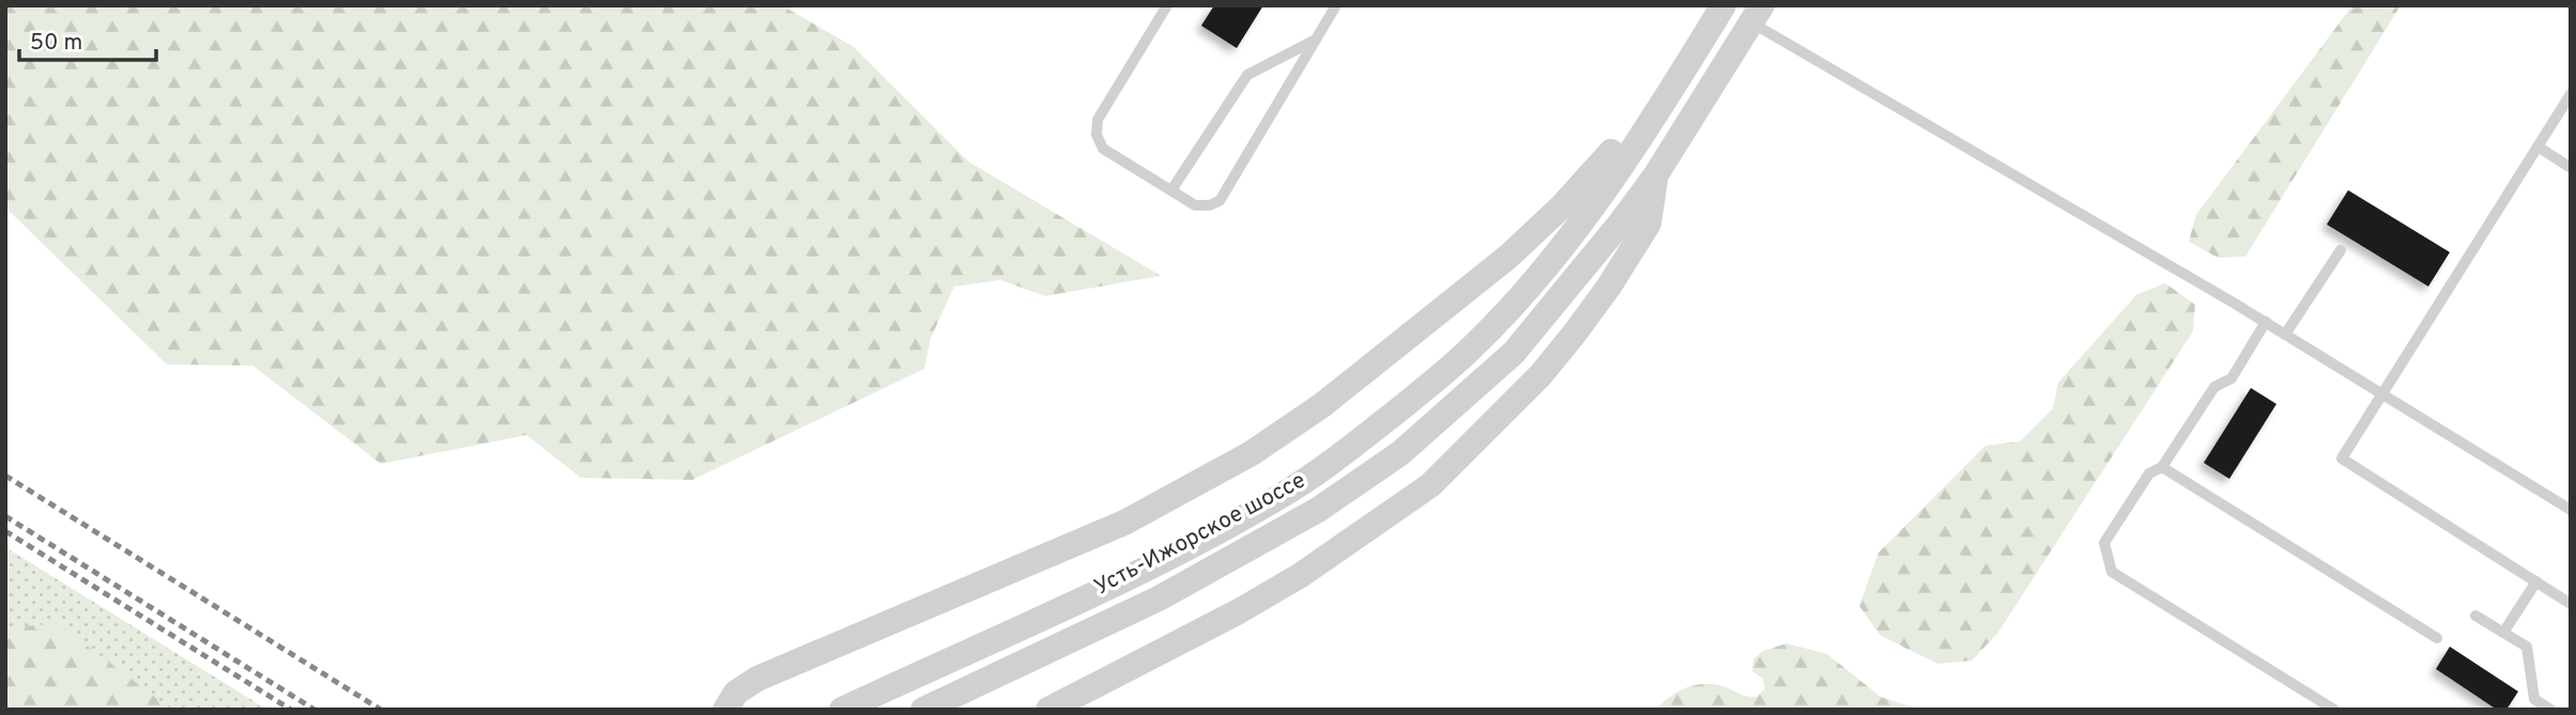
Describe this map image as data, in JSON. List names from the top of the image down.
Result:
{
  "streets": {
    "street": ["Усть-Ижорское шоссе"]
  },
  "scale_bar": "50 m"
}
